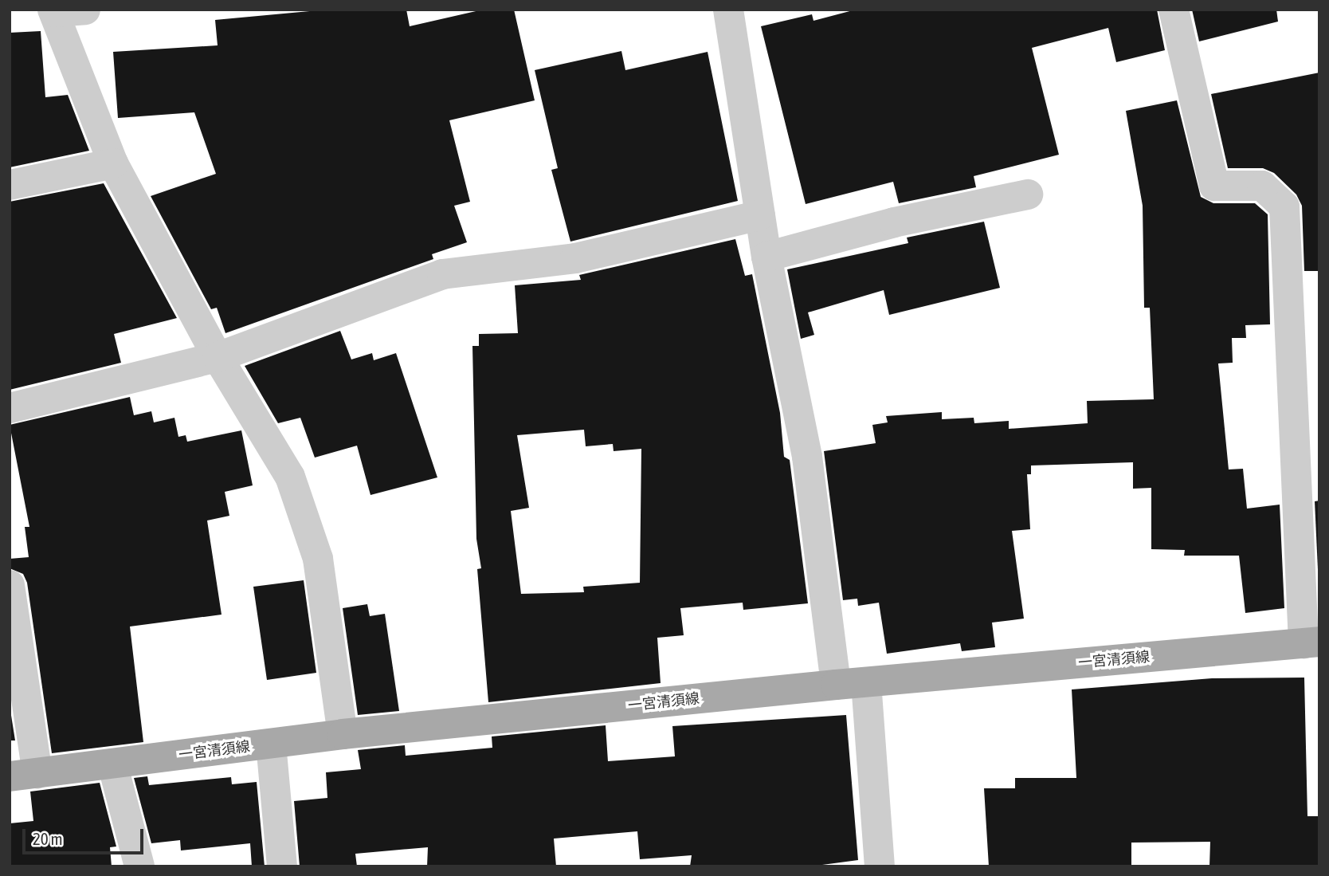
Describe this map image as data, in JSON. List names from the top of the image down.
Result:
{
  "streets": {
    "main road": ["一宮清須線"]
  },
  "scale_bar": "20 m"
}
